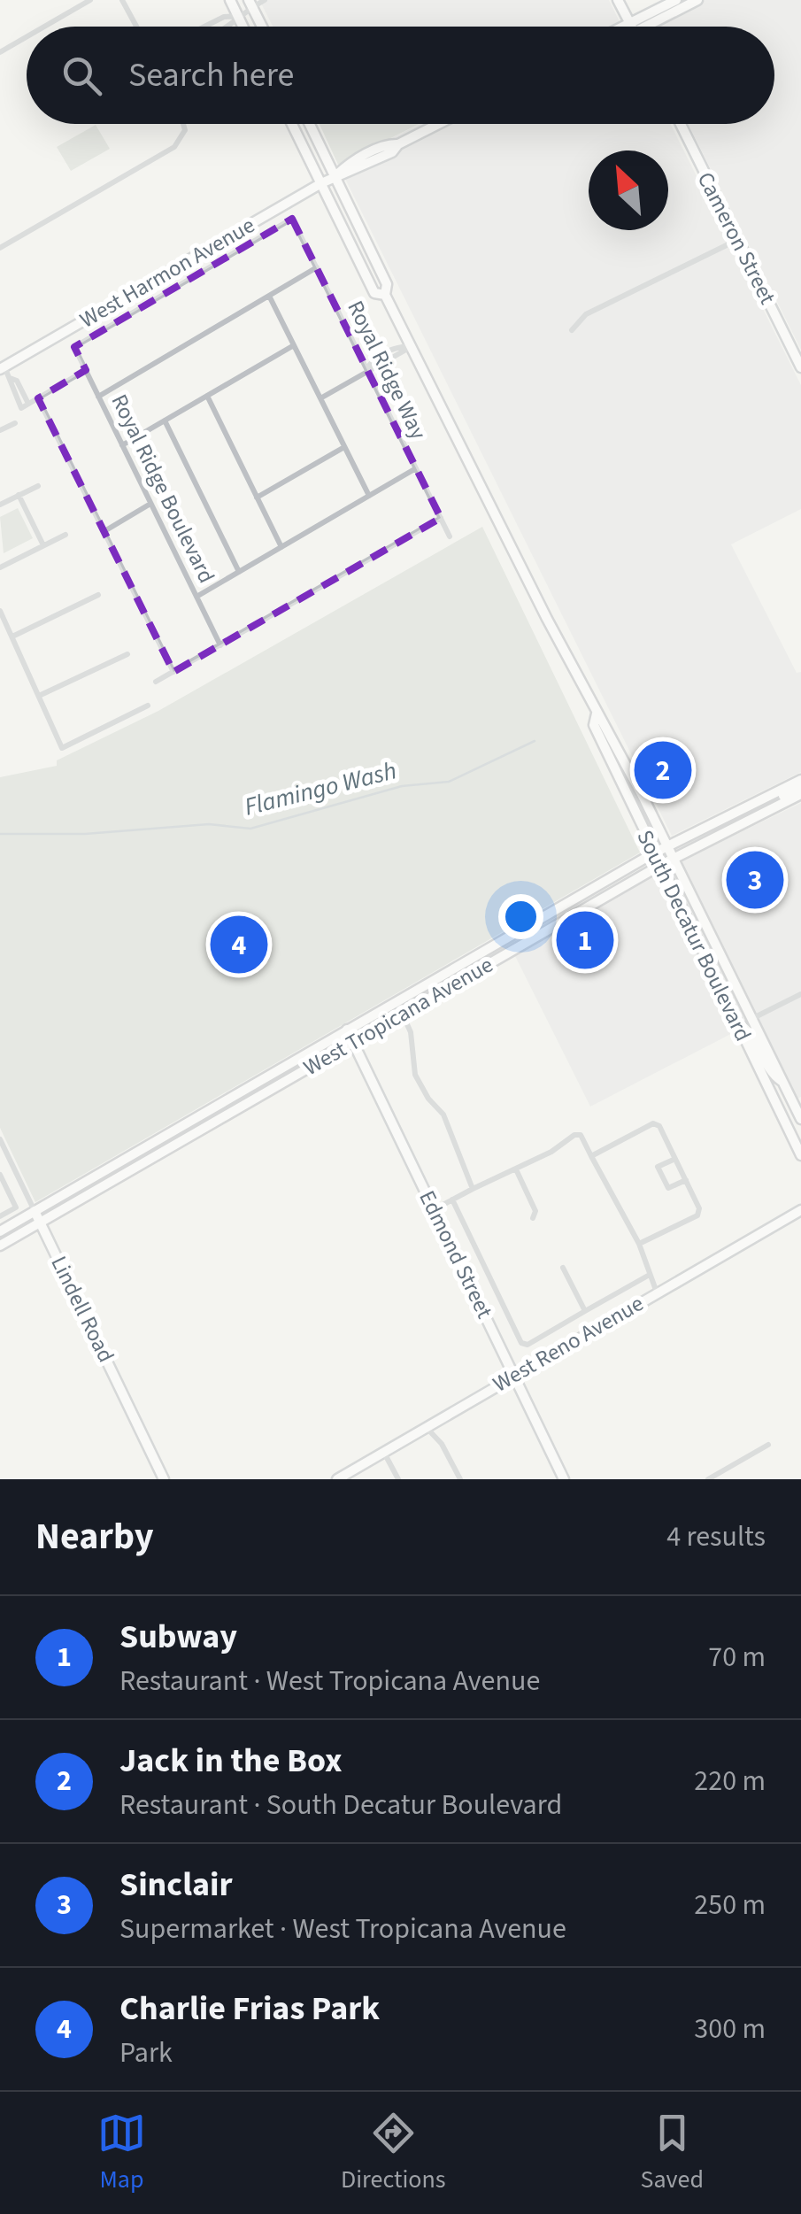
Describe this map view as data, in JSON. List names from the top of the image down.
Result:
{
  "streets": {
    "main road": [
      "Cameron Street",
      "West Harmon Avenue",
      "South Decatur Boulevard",
      "West Tropicana Avenue",
      "Edmond Street",
      "Lindell Road",
      "West Reno Avenue"
    ],
    "street": ["Royal Ridge Way", "Royal Ridge Boulevard"]
  },
  "crossings": [
    ["West Harmon Avenue", "South Decatur Boulevard"],
    ["Royal Ridge Way", "Royal Ridge Boulevard"],
    ["South Decatur Boulevard", "West Tropicana Avenue"],
    ["West Tropicana Avenue", "Edmond Street"],
    ["West Tropicana Avenue", "Lindell Road"],
    ["Edmond Street", "West Reno Avenue"]
  ],
  "water": ["Flamingo Wash"],
  "north": "top left",
  "page": {
    "search": "Search here",
    "pins": [
      "2",
      "3",
      "1",
      "4"
    ],
    "heading": ["Nearby", "4 results"],
    "list": [
      {
        "mark": "1",
        "name": "Subway",
        "note": "Restaurant · West Tropicana Avenue",
        "value": "70 m"
      },
      {
        "mark": "2",
        "name": "Jack in the Box",
        "note": "Restaurant · South Decatur Boulevard",
        "value": "220 m"
      },
      {
        "mark": "3",
        "name": "Sinclair",
        "note": "Supermarket · West Tropicana Avenue",
        "value": "250 m"
      },
      {
        "mark": "4",
        "name": "Charlie Frias Park",
        "note": "Park",
        "value": "300 m"
      }
    ],
    "nav": ["Map", "Directions", "Saved"]
  }
}
